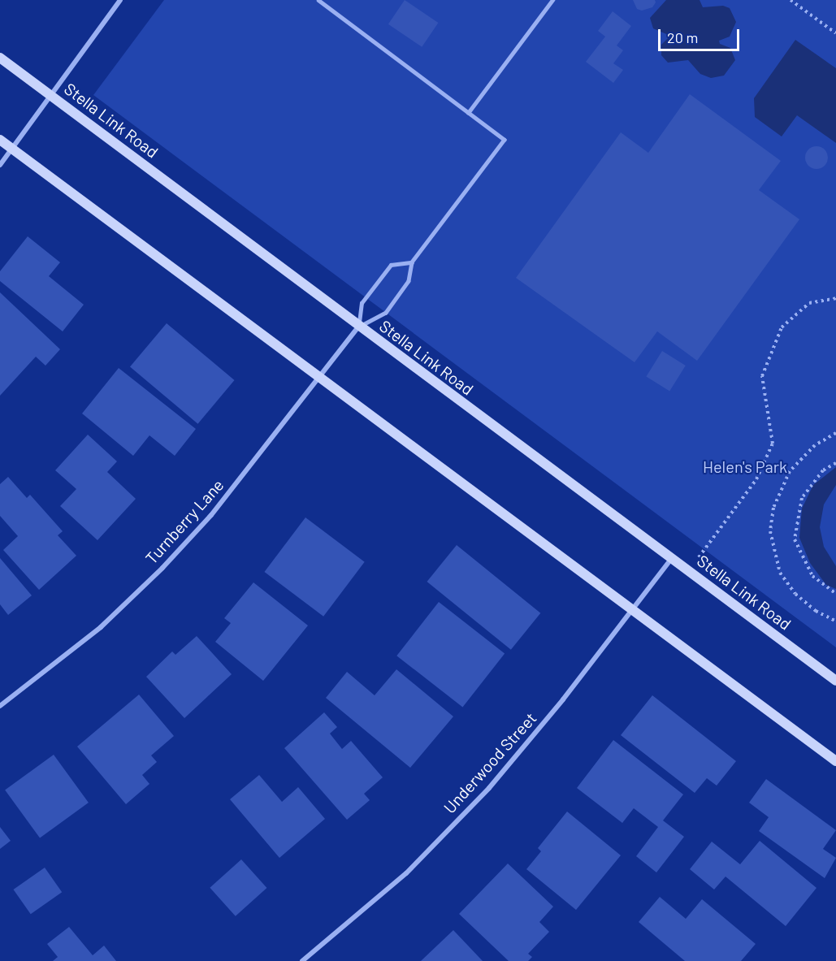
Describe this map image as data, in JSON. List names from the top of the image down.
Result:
{
  "streets": {
    "main road": ["Stella Link Road"],
    "street": ["Turnberry Lane", "Underwood Street"]
  },
  "crossings": [
    ["Stella Link Road", "Turnberry Lane"],
    ["Stella Link Road", "Underwood Street"]
  ],
  "parks": ["Helen's Park"],
  "scale_bar": "20 m"
}
